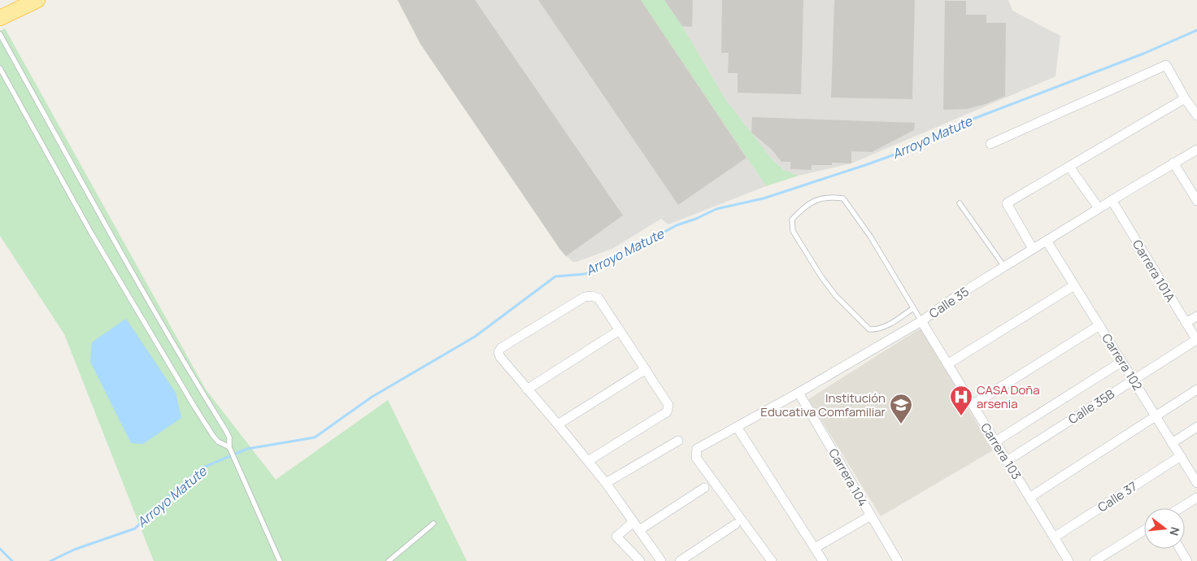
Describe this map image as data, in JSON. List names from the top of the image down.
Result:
{
  "streets": {
    "street": [
      "Carrera 101A",
      "Calle 35",
      "Carrera 102",
      "Calle 35B",
      "Carrera 103",
      "Carrera 104",
      "Calle 37"
    ]
  },
  "crossings": [
    ["Carrera 101A", "Calle 35"],
    ["Carrera 101A", "Calle 35B"],
    ["Calle 35", "Carrera 102"],
    ["Calle 35", "Carrera 103"],
    ["Calle 35", "Carrera 104"],
    ["Carrera 102", "Calle 35B"],
    ["Carrera 102", "Calle 37"],
    ["Calle 35B", "Carrera 103"],
    ["Carrera 103", "Calle 37"]
  ],
  "water": ["Arroyo Matute"],
  "places": {
    "hospital": ["CASA Doña arsenia"],
    "school or university": ["Institución Educativa Comfamiliar"]
  },
  "north": "right"
}
